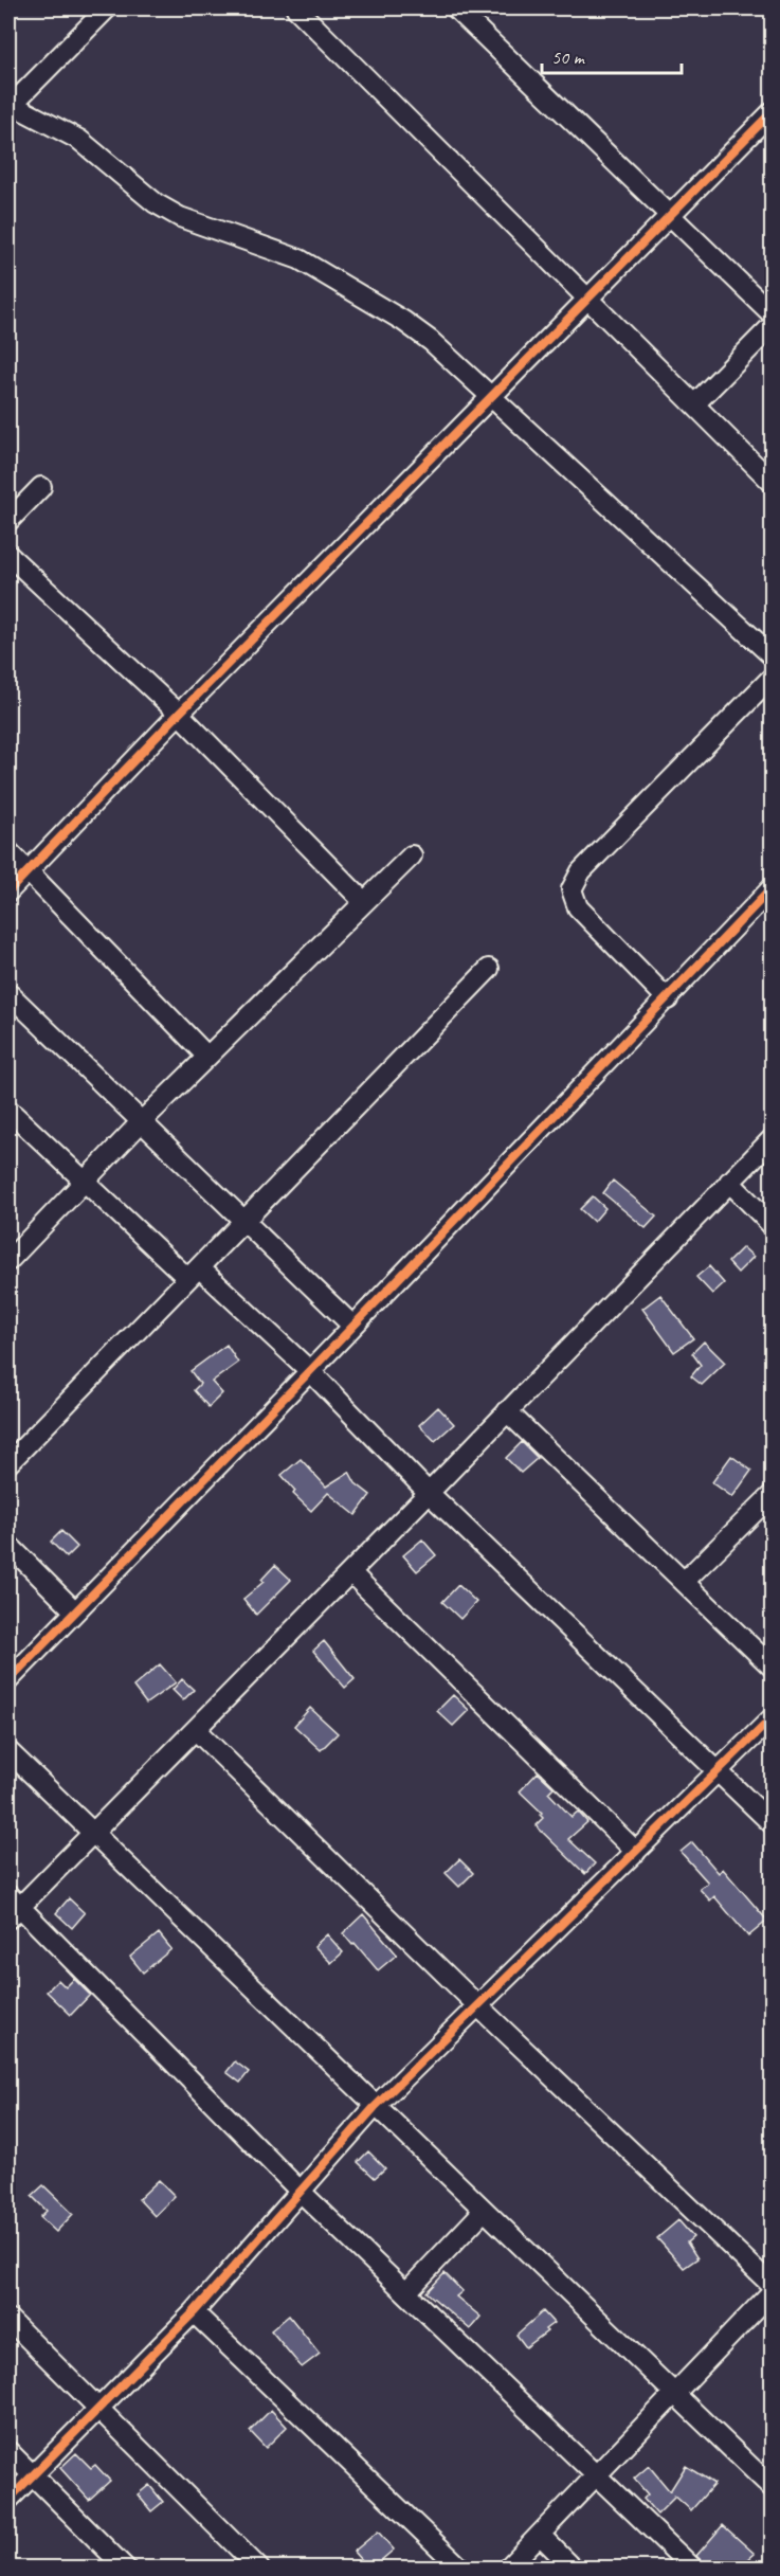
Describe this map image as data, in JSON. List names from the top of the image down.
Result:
{
  "scale_bar": "50 m"
}
